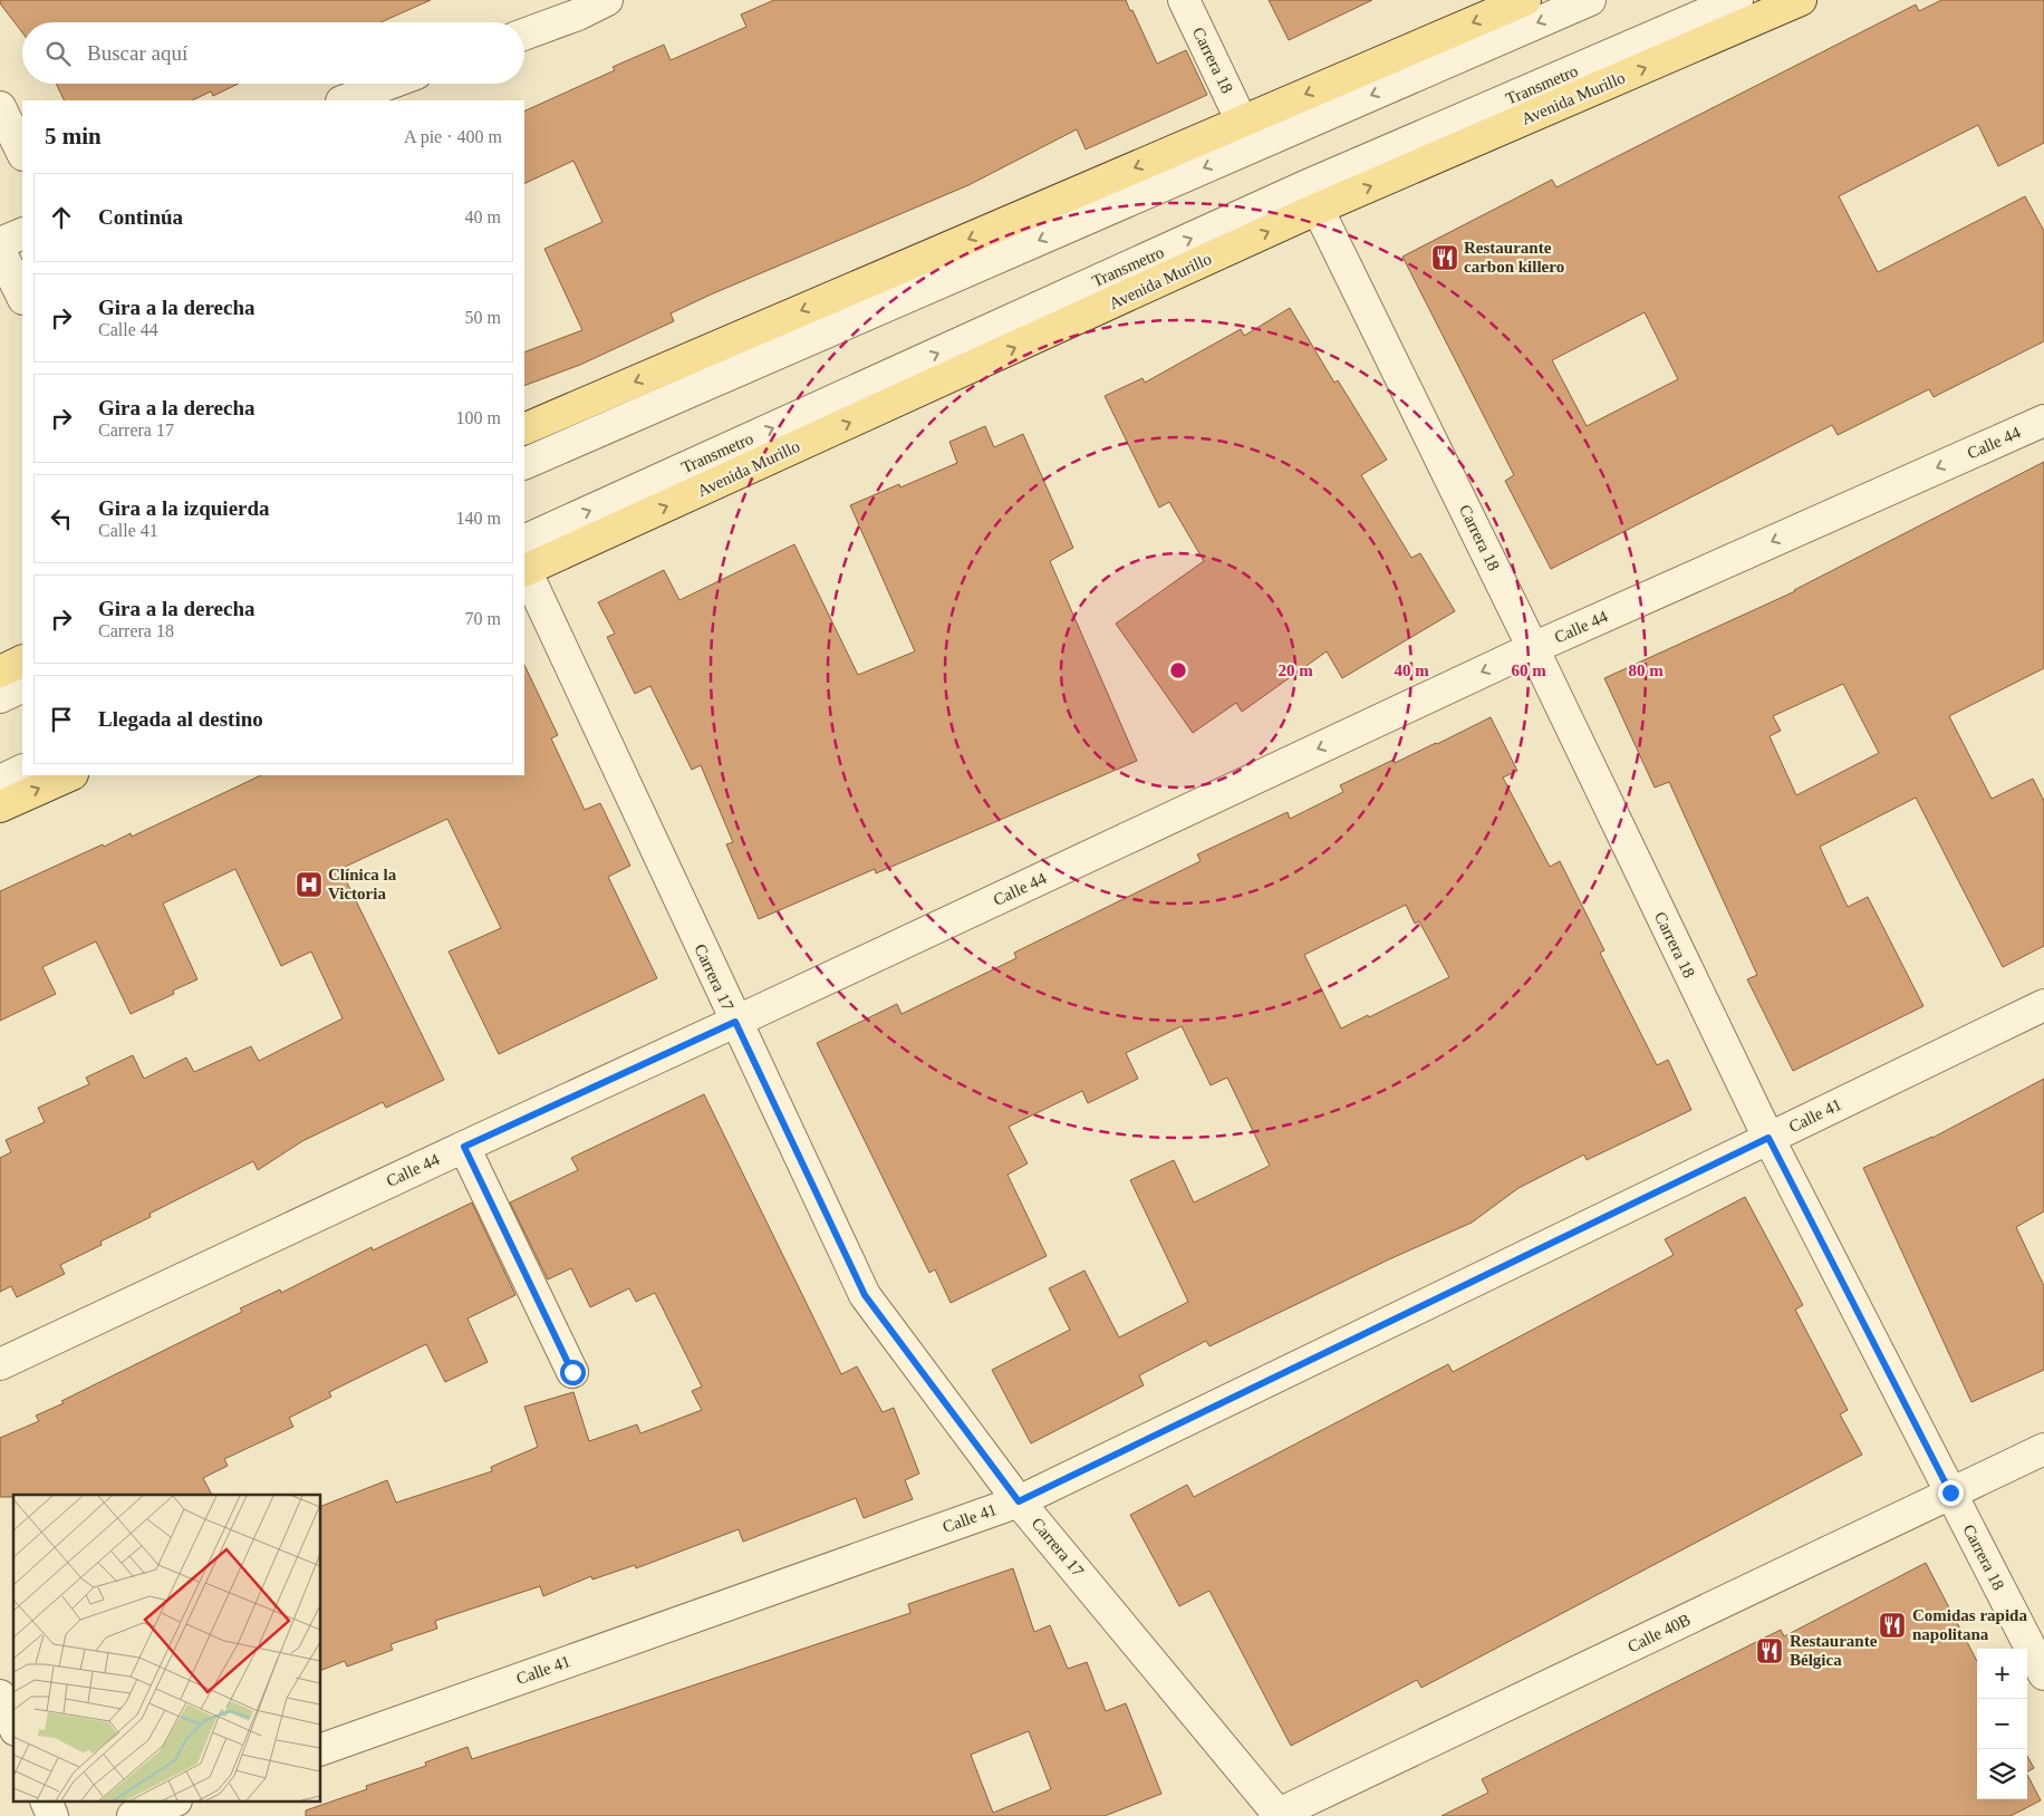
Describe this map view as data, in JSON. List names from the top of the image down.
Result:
{
  "streets": {
    "main road": ["Avenida Murillo"],
    "street": [
      "Carrera 18",
      "Transmetro",
      "Calle 44",
      "Carrera 17",
      "Calle 41",
      "Calle 40B"
    ]
  },
  "crossings": [
    ["Carrera 18", "Avenida Murillo"],
    ["Carrera 18", "Calle 44"],
    ["Carrera 18", "Calle 41"],
    ["Carrera 18", "Calle 40B"],
    ["Calle 44", "Carrera 17"],
    ["Carrera 17", "Calle 41"],
    ["Carrera 17", "Calle 40B"]
  ],
  "one_way": ["Calle 44"],
  "places": {
    "restaurant": ["Restaurante carbon killero", "Comidas rapida napolitana", "Restaurante Bélgica"],
    "hospital": ["Clínica la Victoria"]
  },
  "page": {
    "search": "Buscar aquí",
    "heading": ["5 min", "A pie · 400 m"],
    "list": [
      ["Continúa", "40 m"],
      ["Gira a la derecha", "Calle 44", "50 m"],
      ["Gira a la derecha", "Carrera 17", "100 m"],
      ["Gira a la izquierda", "Calle 41", "140 m"],
      ["Gira a la derecha", "Carrera 18", "70 m"],
      "Llegada al destino"
    ],
    "map_buttons": ["+", "−"]
  },
  "rings": [
    "20 m",
    "40 m",
    "60 m",
    "80 m"
  ]
}
